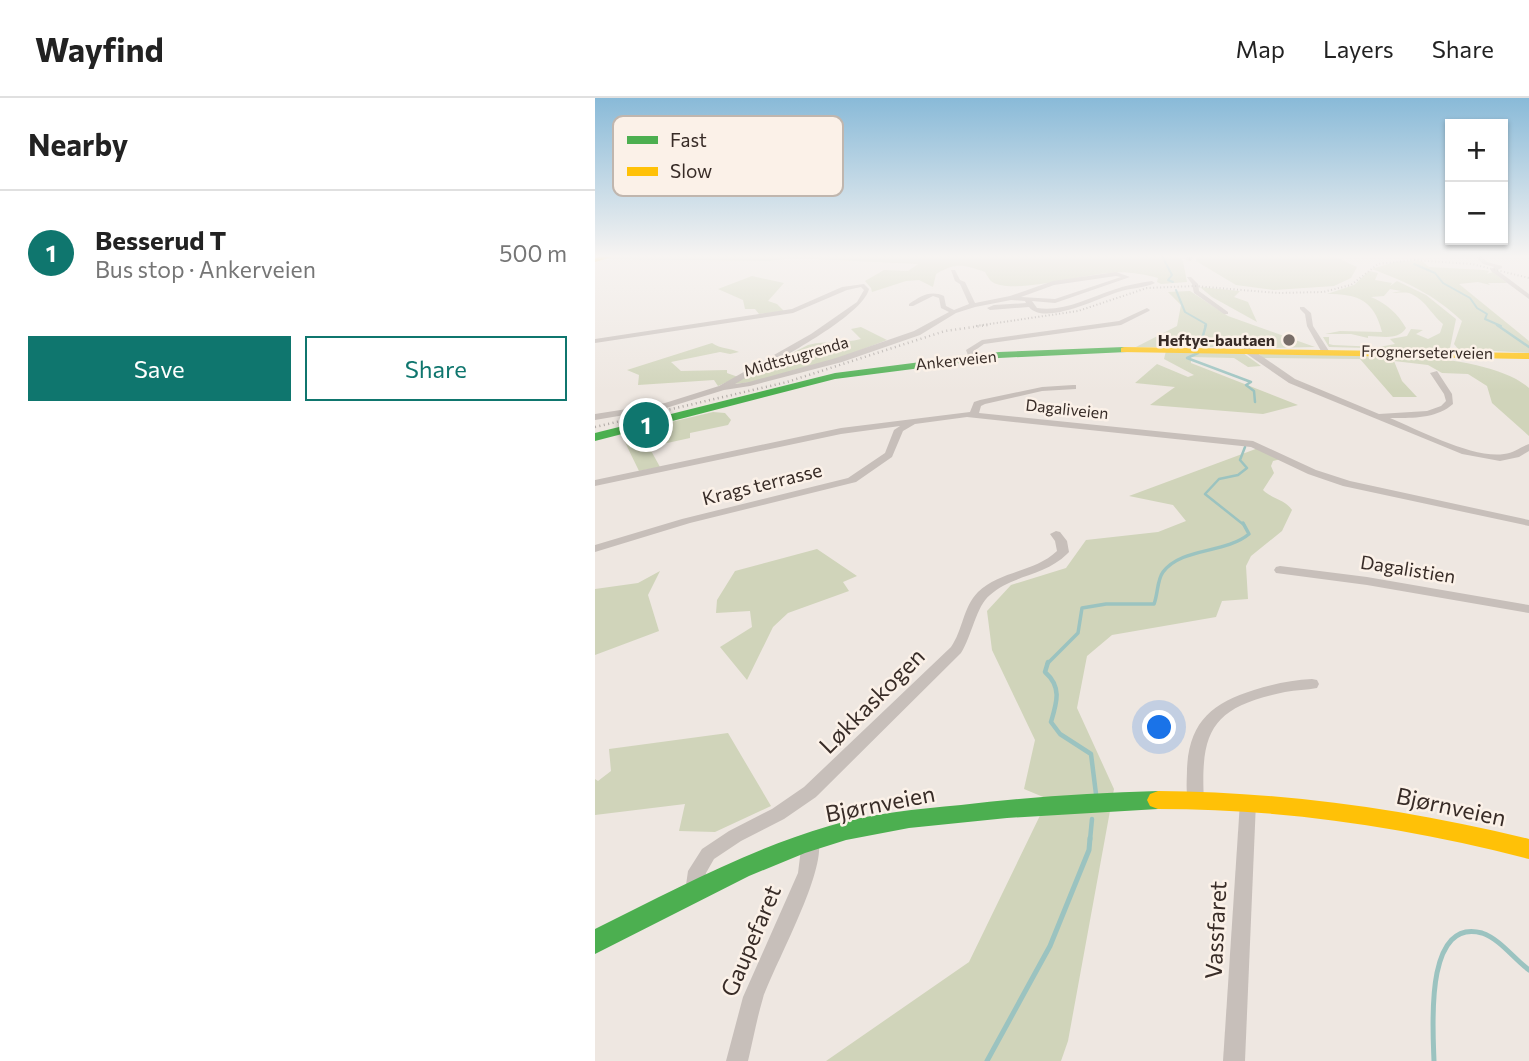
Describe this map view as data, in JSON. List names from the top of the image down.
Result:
{
  "streets": {
    "main road": ["Frognerseterveien", "Ankerveien", "Bjørnveien"],
    "street": [
      "Midtstugrenda",
      "Dagaliveien",
      "Krags terrasse",
      "Dagalistien",
      "Løkkaskogen",
      "Vassfaret",
      "Gaupefaret"
    ]
  },
  "crossings": [
    ["Frognerseterveien", "Ankerveien"],
    ["Dagaliveien", "Krags terrasse"],
    ["Løkkaskogen", "Bjørnveien"],
    ["Bjørnveien", "Vassfaret"],
    ["Bjørnveien", "Gaupefaret"]
  ],
  "places": ["Heftye-bautaen"],
  "legend": ["Fast", "Slow"],
  "page": {
    "header": "Wayfind",
    "nav": ["Map", "Layers", "Share"],
    "heading": "Nearby",
    "map_buttons": ["+", "−"],
    "list": [
      {
        "mark": "1",
        "name": "Besserud T",
        "note": "Bus stop · Ankerveien",
        "value": "500 m"
      }
    ],
    "buttons": ["Save", "Share"],
    "pins": "1"
  }
}
